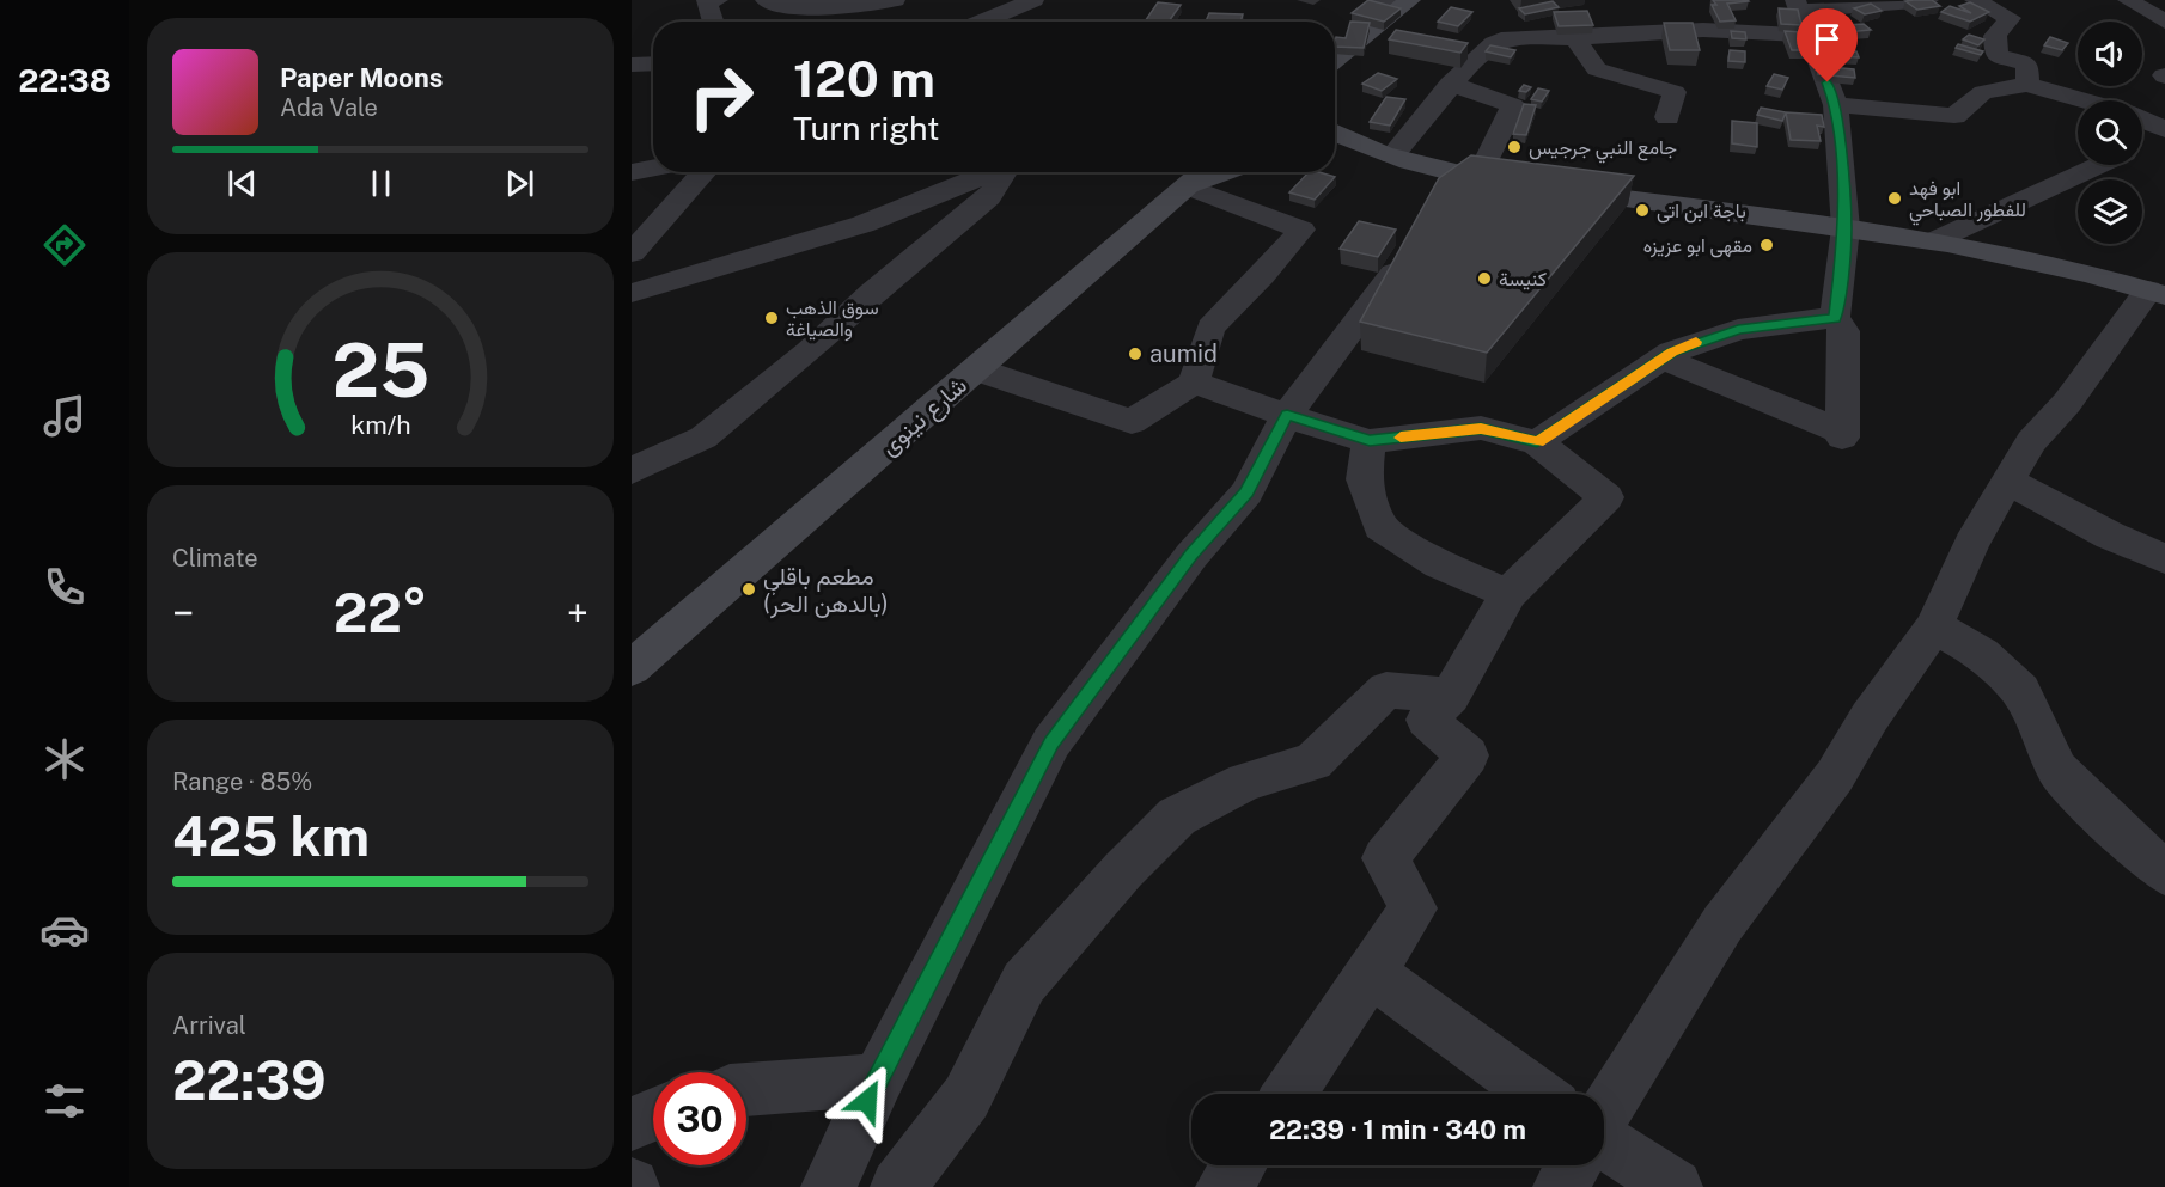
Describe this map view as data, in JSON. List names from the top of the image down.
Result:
{
  "streets": {
    "street": ["شارع نينوى"]
  },
  "places": [
    "جامع النبي جرجيس",
    "ابو فهد للفطور الصباحي",
    "باجة ابن اتى",
    "مقهى ابو عزيزه",
    "كنيسة",
    "سوق الذهب والصياغة",
    "aumid",
    "مطعم باقلي (بالدهن الحر)"
  ],
  "page": {
    "tabs": "22:38",
    "turn": ["120 m", "Turn right"],
    "song": ["Paper Moons", "Ada Vale"],
    "tile": [
      "Climate",
      ["Range · 85%", "425 km"],
      ["Arrival", "22:39"]
    ],
    "heat": ["−", "22°", "+"],
    "limit": "30",
    "trip": "22:39 · 1 min · 340 m",
    "gauge": ["25", "km/h"]
  }
}
